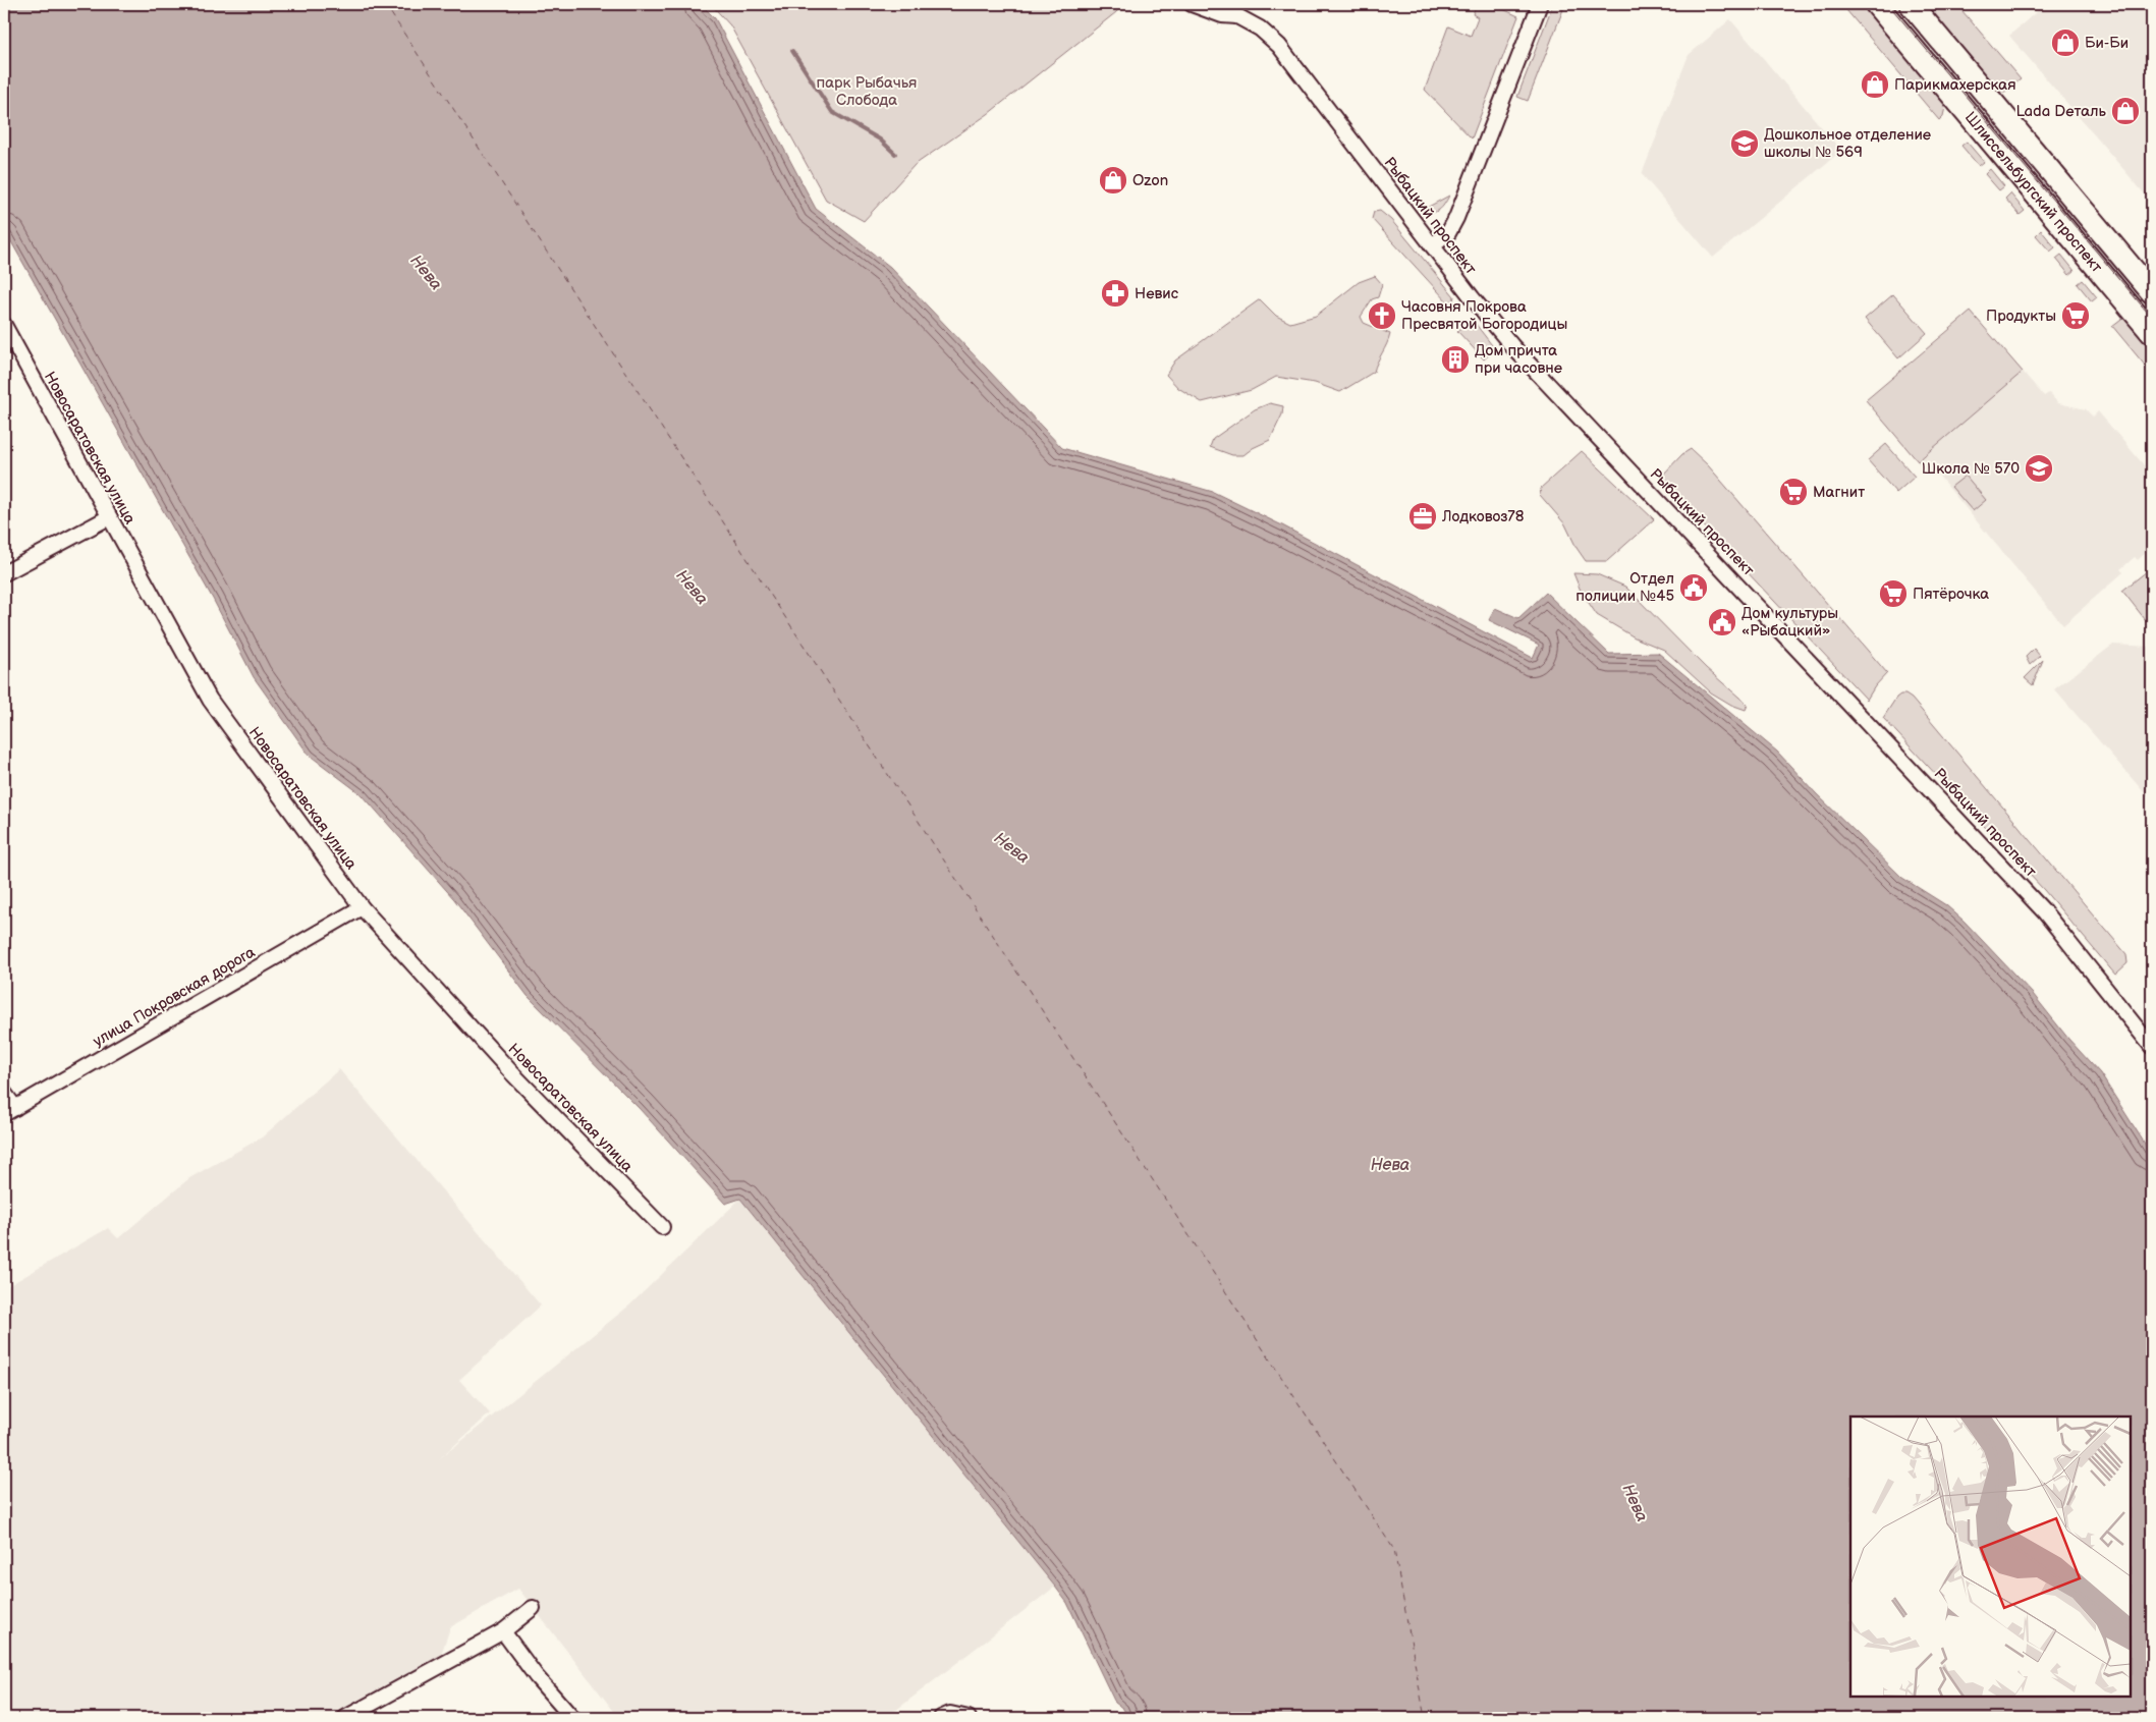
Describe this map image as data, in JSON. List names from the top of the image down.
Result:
{
  "streets": {
    "main road": ["Шлиссельбургский проспект"],
    "street": ["Рыбацкий проспект", "Новосаратовская улица", "улица Покровская дорога"]
  },
  "crossings": [
    ["Новосаратовская улица", "улица Покровская дорога"]
  ],
  "water": ["Нева"],
  "parks": ["парк Рыбачья Слобода"],
  "places": {
    "shop": [
      "Би-Би",
      "Парикмахерская",
      "Lada Dеталь",
      "Ozon"
    ],
    "school or university": ["Дошкольное отделение школы № 569", "Школа № 570"],
    "pharmacy": ["Невис"],
    "church": ["Часовня Покрова Пресвятой Богородицы"],
    "supermarket": ["Продукты", "Магнит", "Пятёрочка"],
    "building": ["Дом причта при часовне"],
    "office": ["Лодковоз78"],
    "public building": ["Отдел полиции №45", "Дом культуры «Рыбацкий»"]
  }
}
